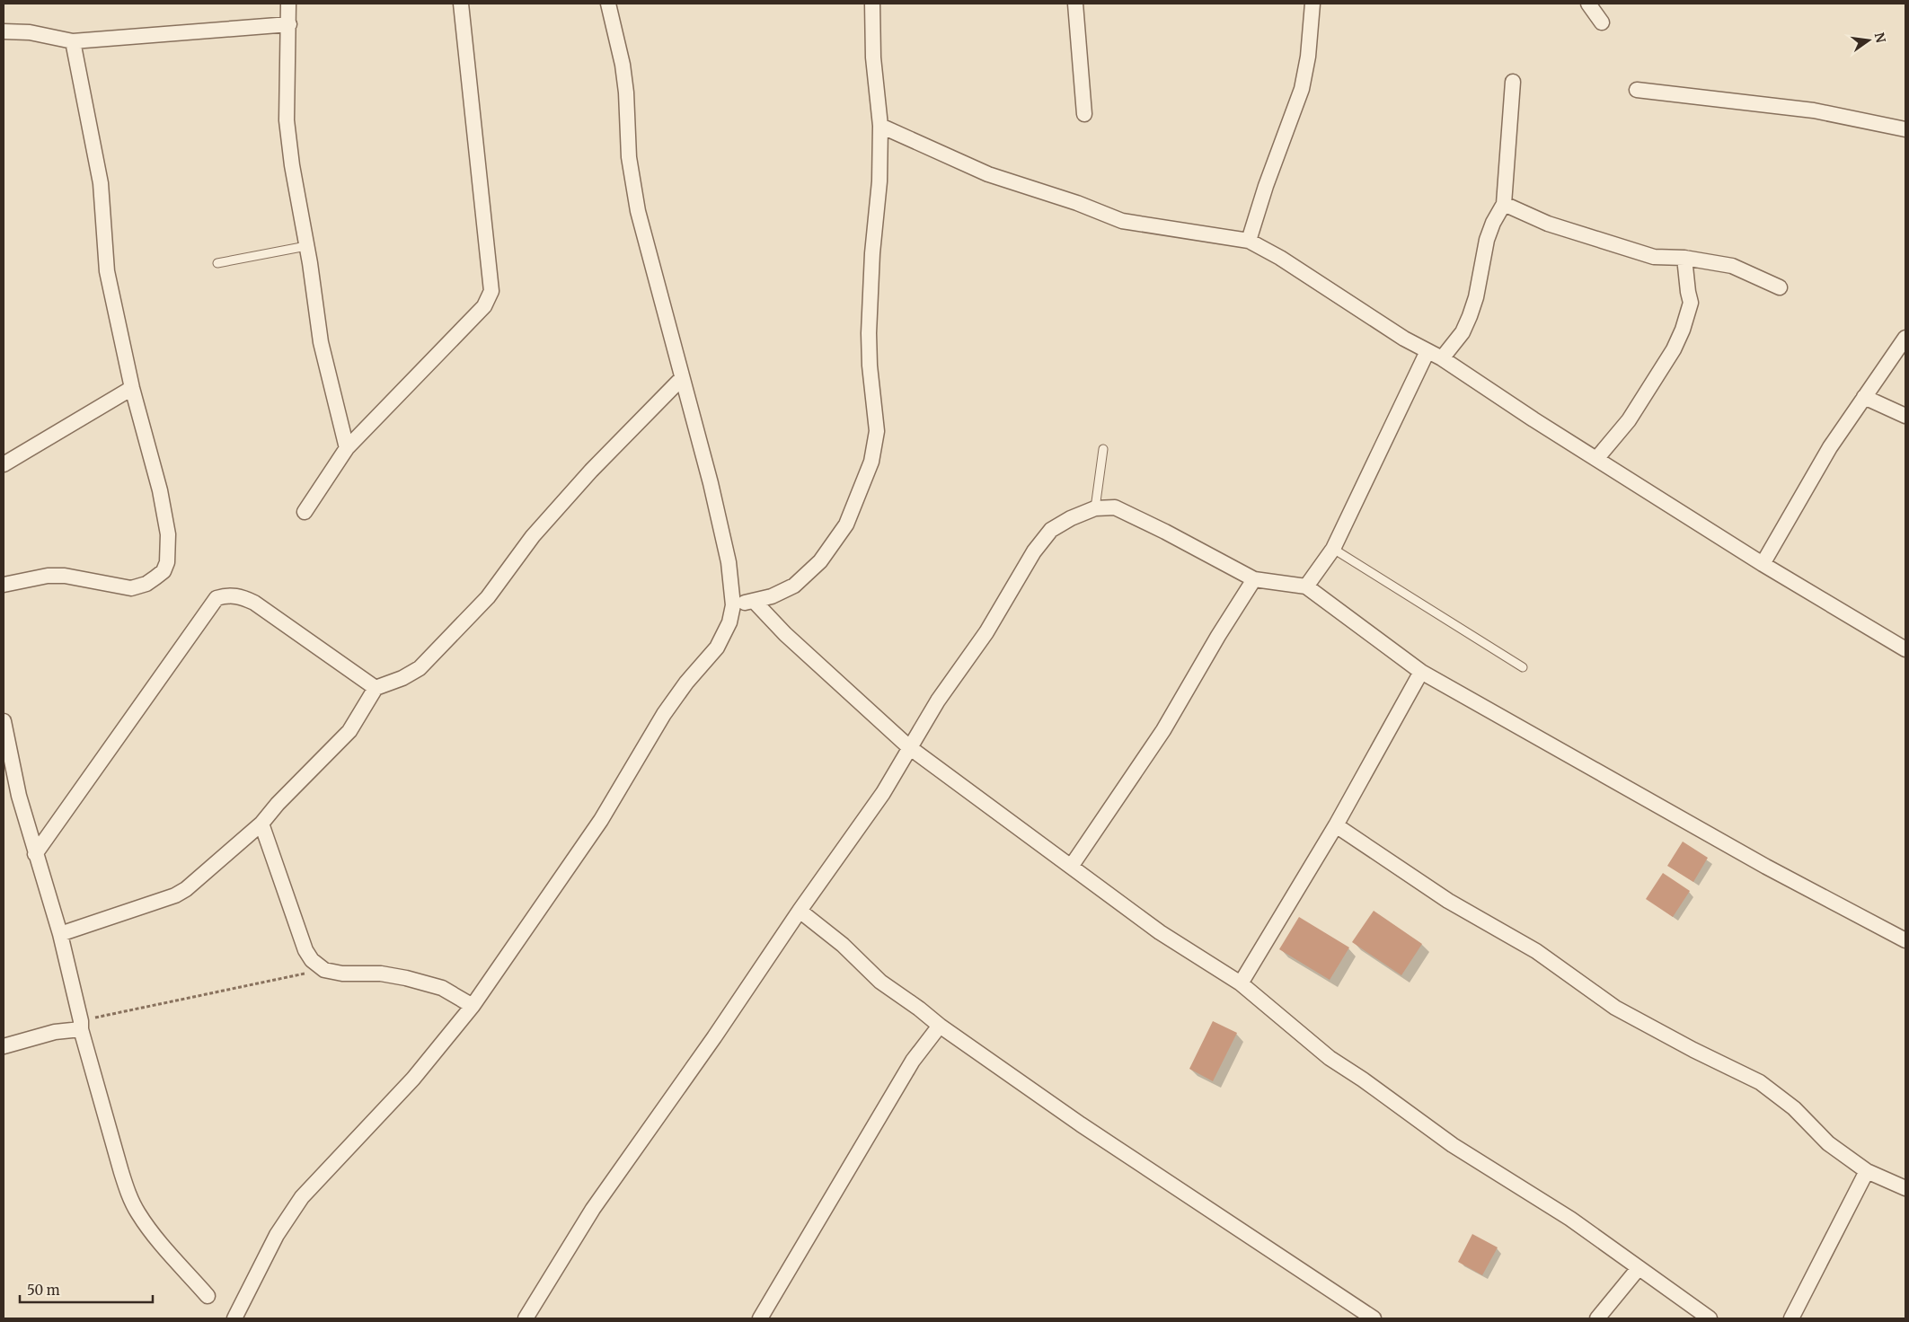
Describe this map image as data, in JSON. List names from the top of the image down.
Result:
{
  "scale_bar": "50 m",
  "north": "right"
}
